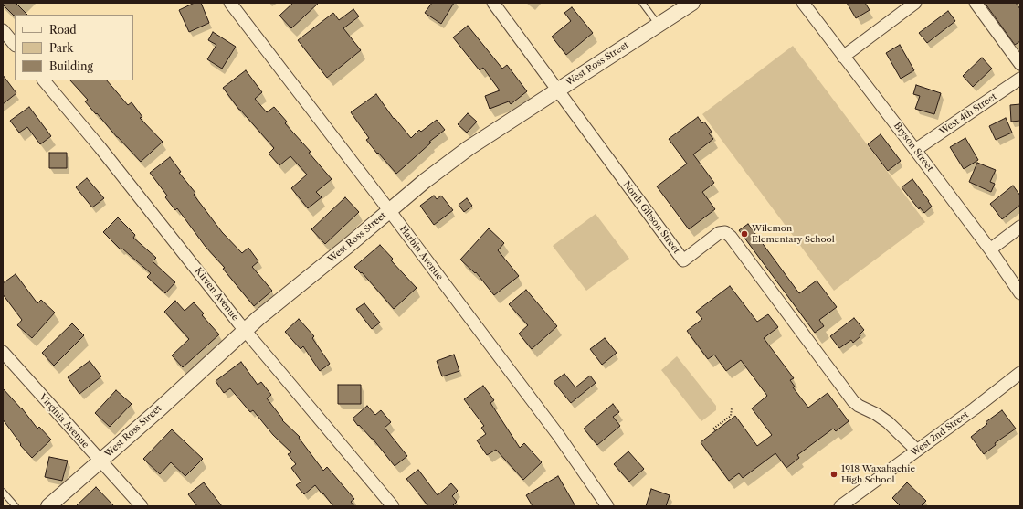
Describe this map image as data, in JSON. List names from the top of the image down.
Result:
{
  "streets": {
    "street": [
      "West Ross Street",
      "West 4th Street",
      "Bryson Street",
      "North Gibson Street",
      "Harbin Avenue",
      "Kirven Avenue",
      "Virginia Avenue",
      "West 2nd Street"
    ]
  },
  "crossings": [
    ["West Ross Street", "North Gibson Street"],
    ["West Ross Street", "Harbin Avenue"],
    ["West Ross Street", "Kirven Avenue"],
    ["West Ross Street", "Virginia Avenue"],
    ["West 4th Street", "Bryson Street"],
    ["North Gibson Street", "West 2nd Street"]
  ],
  "places": ["Wilemon Elementary School", "1918 Waxahachie High School"],
  "legend": ["Road", "Park", "Building"]
}
